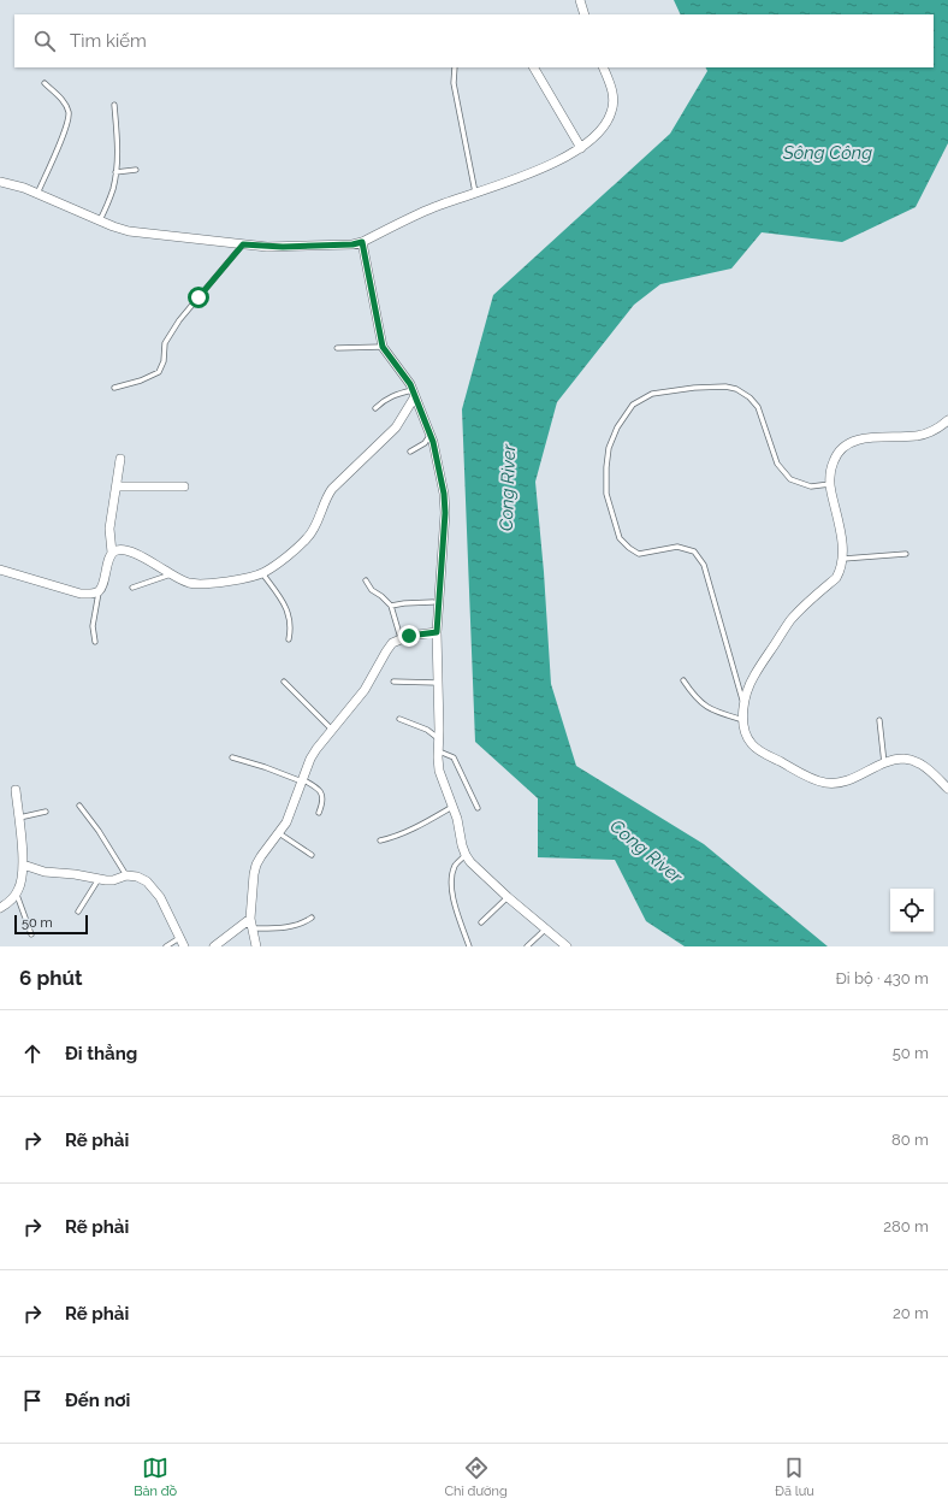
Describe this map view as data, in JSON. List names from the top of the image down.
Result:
{
  "water": ["Sông Công", "Cong River"],
  "scale_bar": "50 m",
  "page": {
    "search": "Tìm kiếm",
    "scale": "50 m",
    "heading": ["6 phút", "Đi bộ · 430 m"],
    "list": [
      ["Đi thẳng", "50 m"],
      ["Rẽ phải", "80 m"],
      ["Rẽ phải", "280 m"],
      ["Rẽ phải", "20 m"],
      "Đến nơi"
    ],
    "nav": ["Bản đồ", "Chỉ đường", "Đã lưu"]
  }
}
